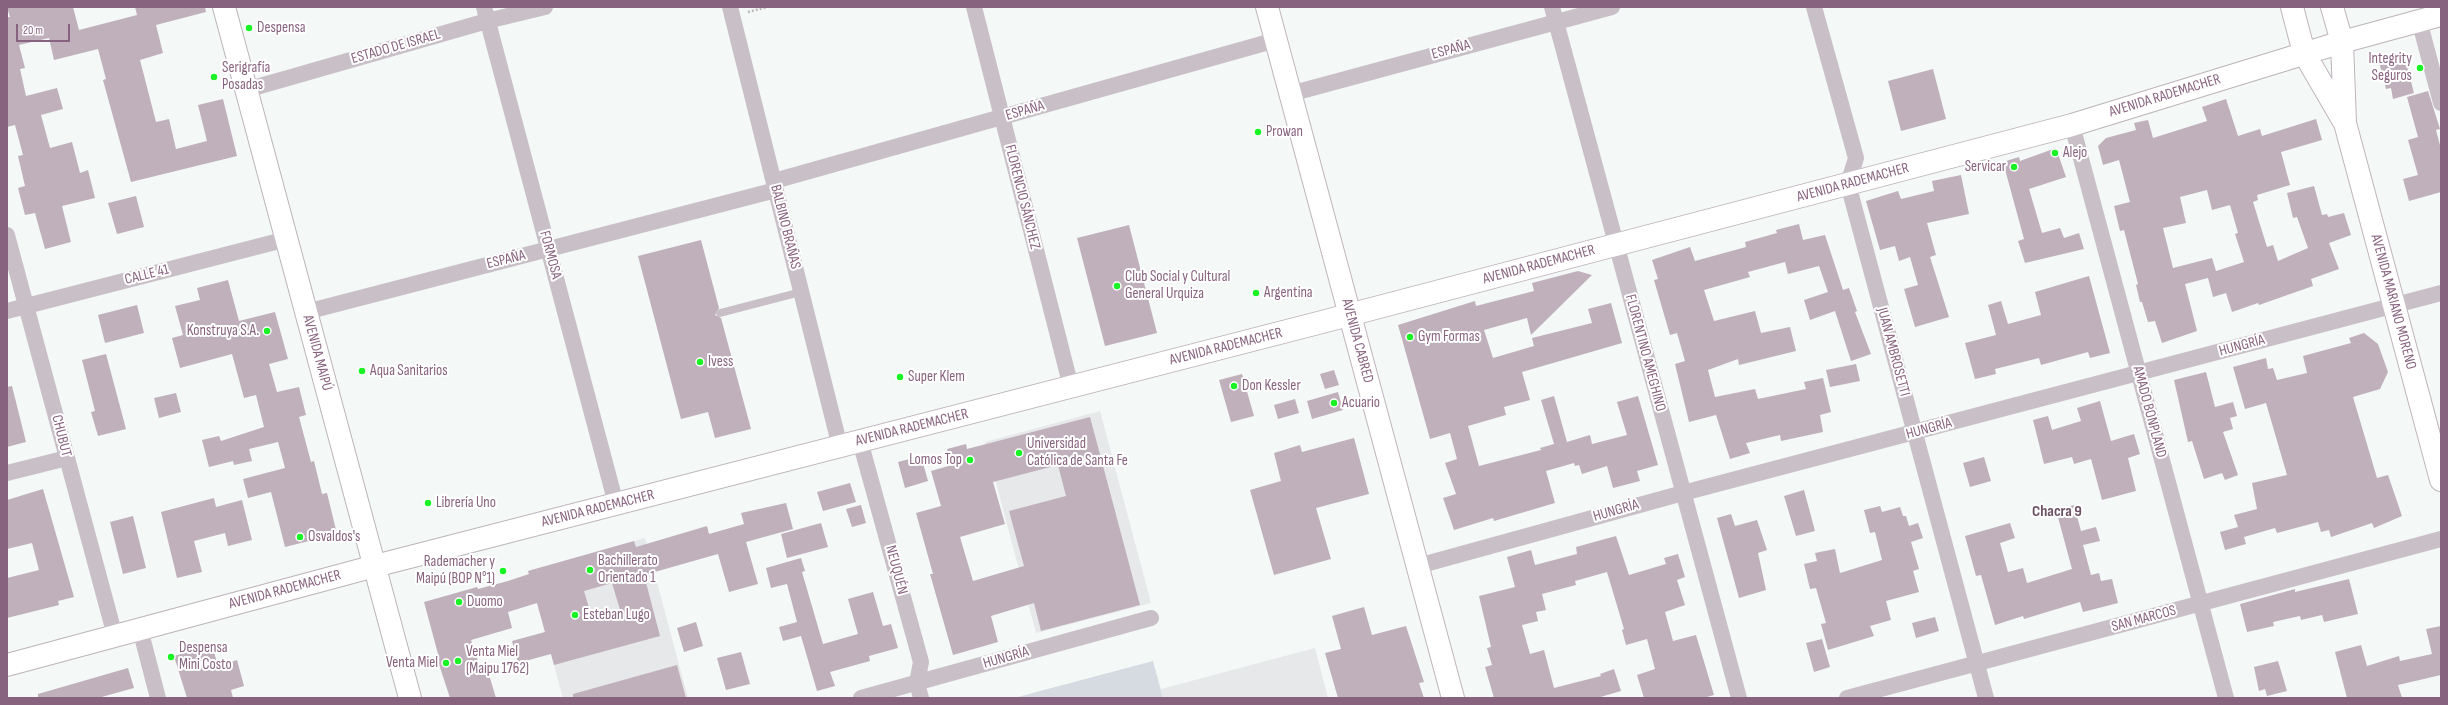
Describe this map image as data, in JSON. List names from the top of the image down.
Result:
{
  "streets": {
    "main road": [
      "AVENIDA RADEMACHER",
      "AVENIDA MARIANO MORENO",
      "AVENIDA CABRED",
      "AVENIDA MAIPÚ"
    ],
    "street": [
      "ESTADO DE ISRAEL",
      "ESPAÑA",
      "FLORENCIO SÁNCHEZ",
      "BALBINO BRAÑAS",
      "FORMOSA",
      "CALLE 41",
      "HUNGRÍA",
      "JUAN AMBROSETTI",
      "FLORENTINO AMEGHINO",
      "AMADO BONPLAND",
      "CHUBUT",
      "NEUQUÉN",
      "SAN MARCOS"
    ]
  },
  "crossings": [
    ["ESTADO DE ISRAEL", "FORMOSA"],
    ["ESTADO DE ISRAEL", "AVENIDA MAIPÚ"],
    ["ESPAÑA", "FLORENCIO SÁNCHEZ"],
    ["ESPAÑA", "BALBINO BRAÑAS"],
    ["ESPAÑA", "FORMOSA"],
    ["ESPAÑA", "AVENIDA CABRED"],
    ["ESPAÑA", "AVENIDA MAIPÚ"],
    ["ESPAÑA", "FLORENTINO AMEGHINO"],
    ["AVENIDA RADEMACHER", "FLORENCIO SÁNCHEZ"],
    ["AVENIDA RADEMACHER", "BALBINO BRAÑAS"],
    ["AVENIDA RADEMACHER", "FORMOSA"],
    ["AVENIDA RADEMACHER", "AVENIDA CABRED"],
    ["AVENIDA RADEMACHER", "JUAN AMBROSETTI"],
    ["AVENIDA RADEMACHER", "AVENIDA MAIPÚ"],
    ["AVENIDA RADEMACHER", "FLORENTINO AMEGHINO"],
    ["AVENIDA RADEMACHER", "AMADO BONPLAND"],
    ["AVENIDA RADEMACHER", "CHUBUT"],
    ["AVENIDA RADEMACHER", "NEUQUÉN"],
    ["BALBINO BRAÑAS", "NEUQUÉN"],
    ["CALLE 41", "AVENIDA MAIPÚ"],
    ["CALLE 41", "CHUBUT"],
    ["AVENIDA MARIANO MORENO", "HUNGRÍA"],
    ["AVENIDA CABRED", "HUNGRÍA"],
    ["HUNGRÍA", "JUAN AMBROSETTI"],
    ["HUNGRÍA", "FLORENTINO AMEGHINO"],
    ["HUNGRÍA", "AMADO BONPLAND"],
    ["HUNGRÍA", "NEUQUÉN"],
    ["JUAN AMBROSETTI", "SAN MARCOS"],
    ["AMADO BONPLAND", "SAN MARCOS"]
  ],
  "districts": ["Chacra 9"],
  "places": [
    "Despensa",
    "Integrity Seguros",
    "Serigrafía Posadas",
    "Prowan",
    "Alejo",
    "Servicar",
    "Club Social y Cultural General Urquiza",
    "Argentina",
    "Konstruya S.A.",
    "Gym Formas",
    "Ivess",
    "Aqua Sanitarios",
    "Super Klem",
    "Don Kessler",
    "Acuario",
    "Universidad Católica de Santa Fe",
    "Lomos Top",
    "Librería Uno",
    "Osvaldos's",
    "Bachillerato Orientado 1",
    "Rademacher y Maipú (BOP N°1)",
    "Duomo",
    "Esteban Lugo",
    "Despensa Mini Costo",
    "Venta Miel (Maipu 1762)",
    "Venta Miel"
  ],
  "scale_bar": "20 m"
}
